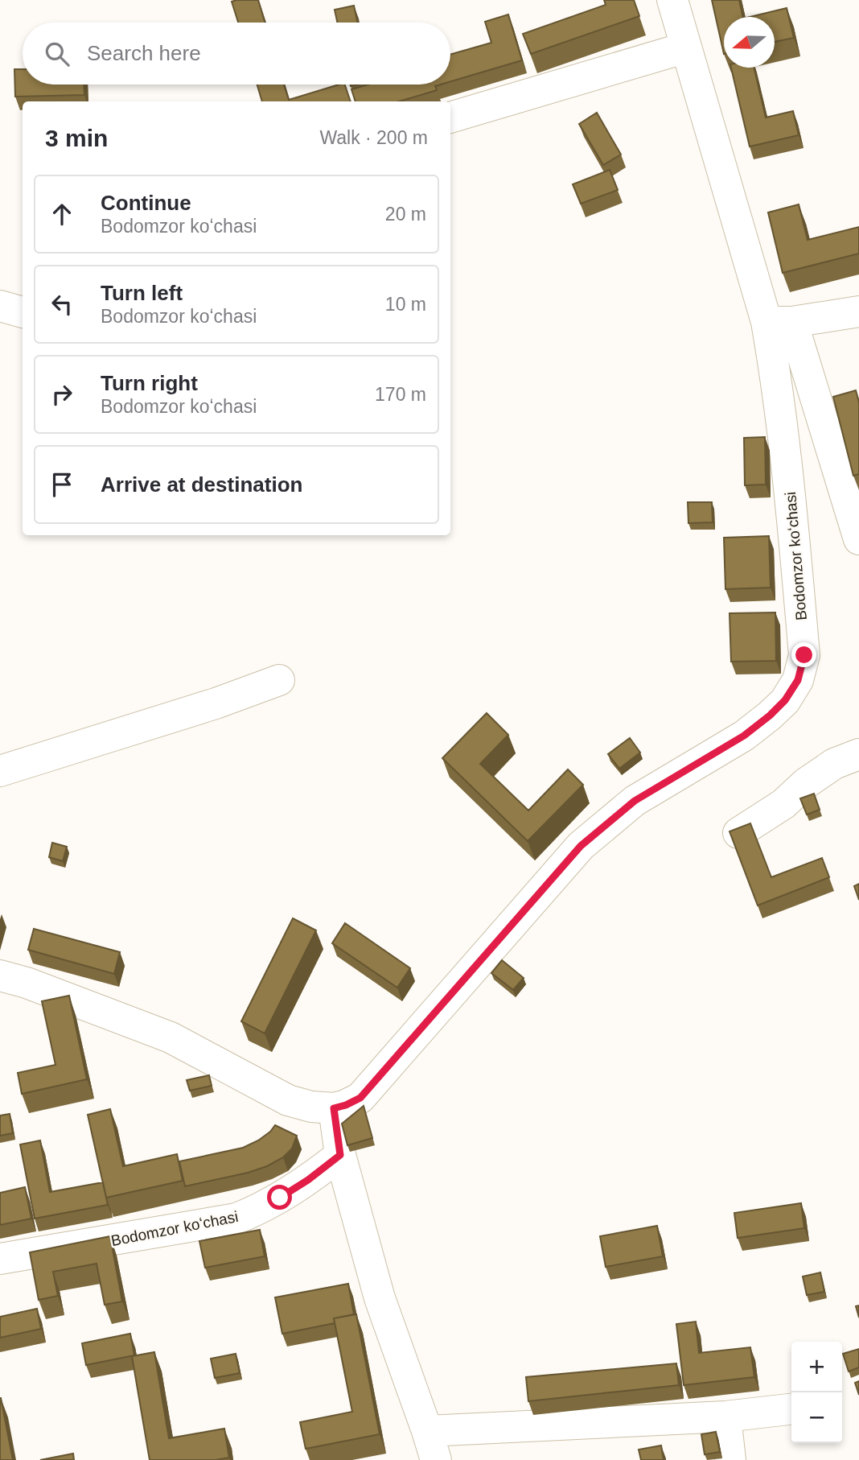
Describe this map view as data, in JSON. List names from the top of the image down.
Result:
{
  "streets": {
    "street": ["Bodomzor koʻchasi"]
  },
  "north": "left",
  "page": {
    "search": "Search here",
    "heading": ["3 min", "Walk · 200 m"],
    "list": [
      ["Continue", "Bodomzor koʻchasi", "20 m"],
      ["Turn left", "Bodomzor koʻchasi", "10 m"],
      ["Turn right", "Bodomzor koʻchasi", "170 m"],
      "Arrive at destination"
    ],
    "map_buttons": ["+", "−"]
  }
}
